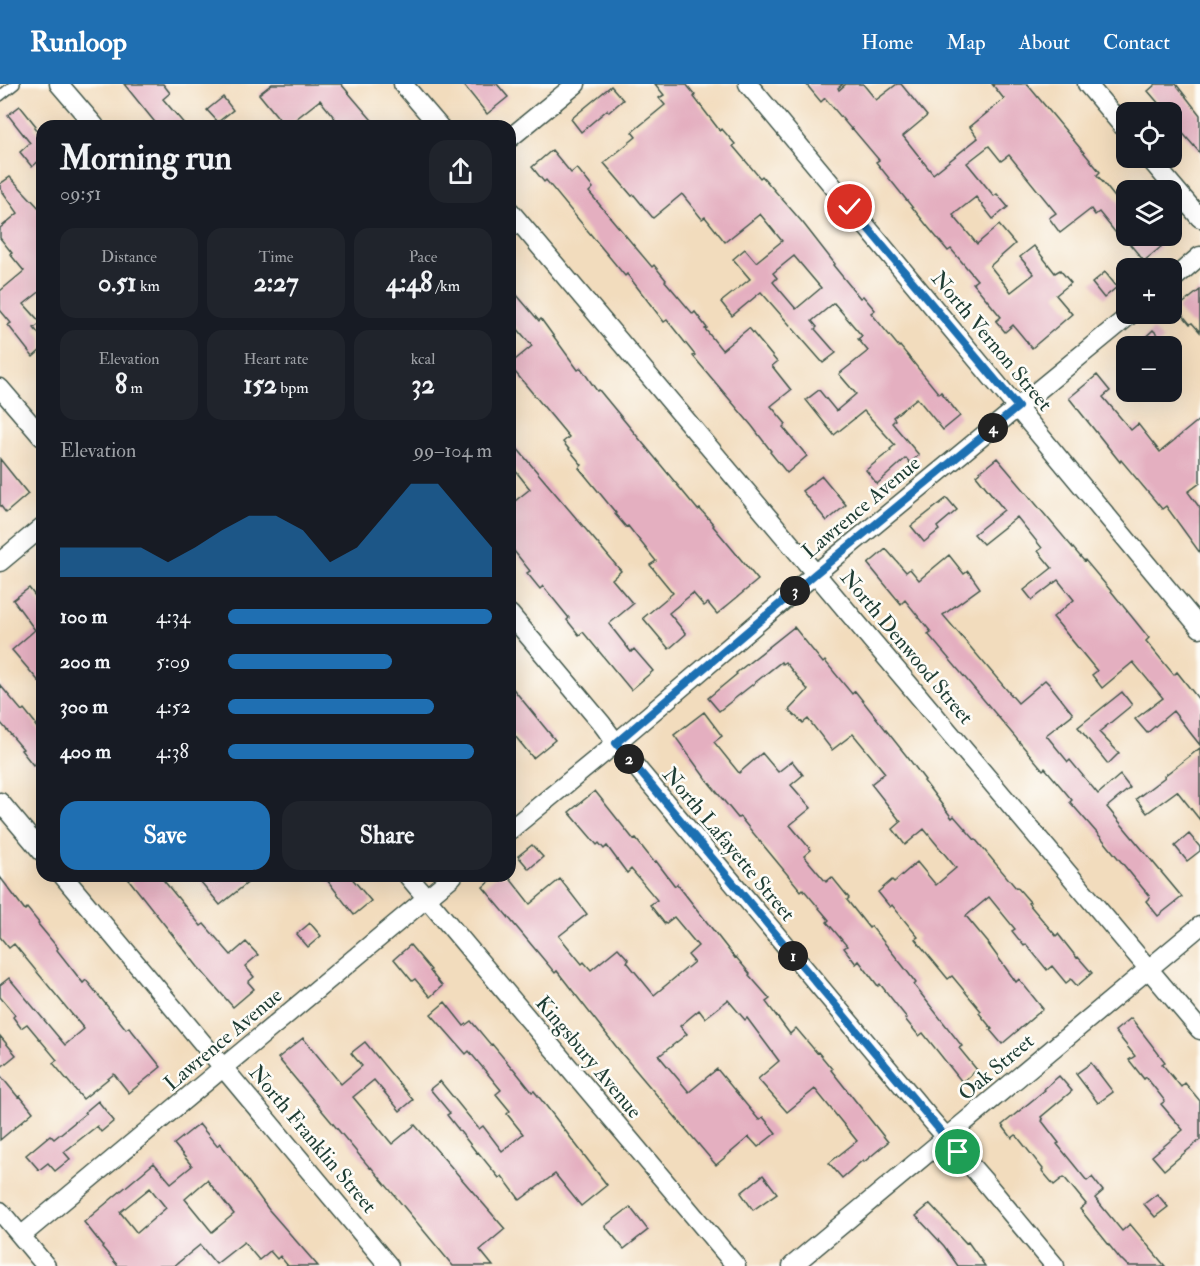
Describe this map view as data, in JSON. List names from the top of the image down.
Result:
{
  "streets": {
    "street": [
      "North Vernon Street",
      "Lawrence Avenue",
      "North Denwood Street",
      "North Lafayette Street",
      "Kingsbury Avenue",
      "Oak Street",
      "North Franklin Street"
    ]
  },
  "crossings": [
    ["North Vernon Street", "Lawrence Avenue"],
    ["Lawrence Avenue", "North Denwood Street"],
    ["Lawrence Avenue", "North Lafayette Street"],
    ["Lawrence Avenue", "Kingsbury Avenue"],
    ["Lawrence Avenue", "North Franklin Street"],
    ["North Denwood Street", "Oak Street"],
    ["North Lafayette Street", "Oak Street"]
  ],
  "page": {
    "header": "Runloop",
    "nav": [
      "Home",
      "Map",
      "About",
      "Contact"
    ],
    "map_buttons": ["+", "−"],
    "heading": ["Morning run", "09:51"],
    "stats": [
      ["Distance", "0.51 km"],
      ["Time", "2:27"],
      ["Pace", "4:48 /km"],
      ["Elevation", "8 m"],
      ["Heart rate", "152 bpm"],
      ["kcal", "32"]
    ],
    "pins": [
      "4",
      "3",
      "2",
      "1"
    ],
    "chart": ["Elevation", "99–104 m"],
    "list": [
      {
        "name": "100 m",
        "note": "4:34"
      },
      {
        "name": "200 m",
        "note": "5:09"
      },
      {
        "name": "300 m",
        "note": "4:52"
      },
      {
        "name": "400 m",
        "note": "4:38"
      }
    ],
    "buttons": ["Save", "Share"]
  }
}
